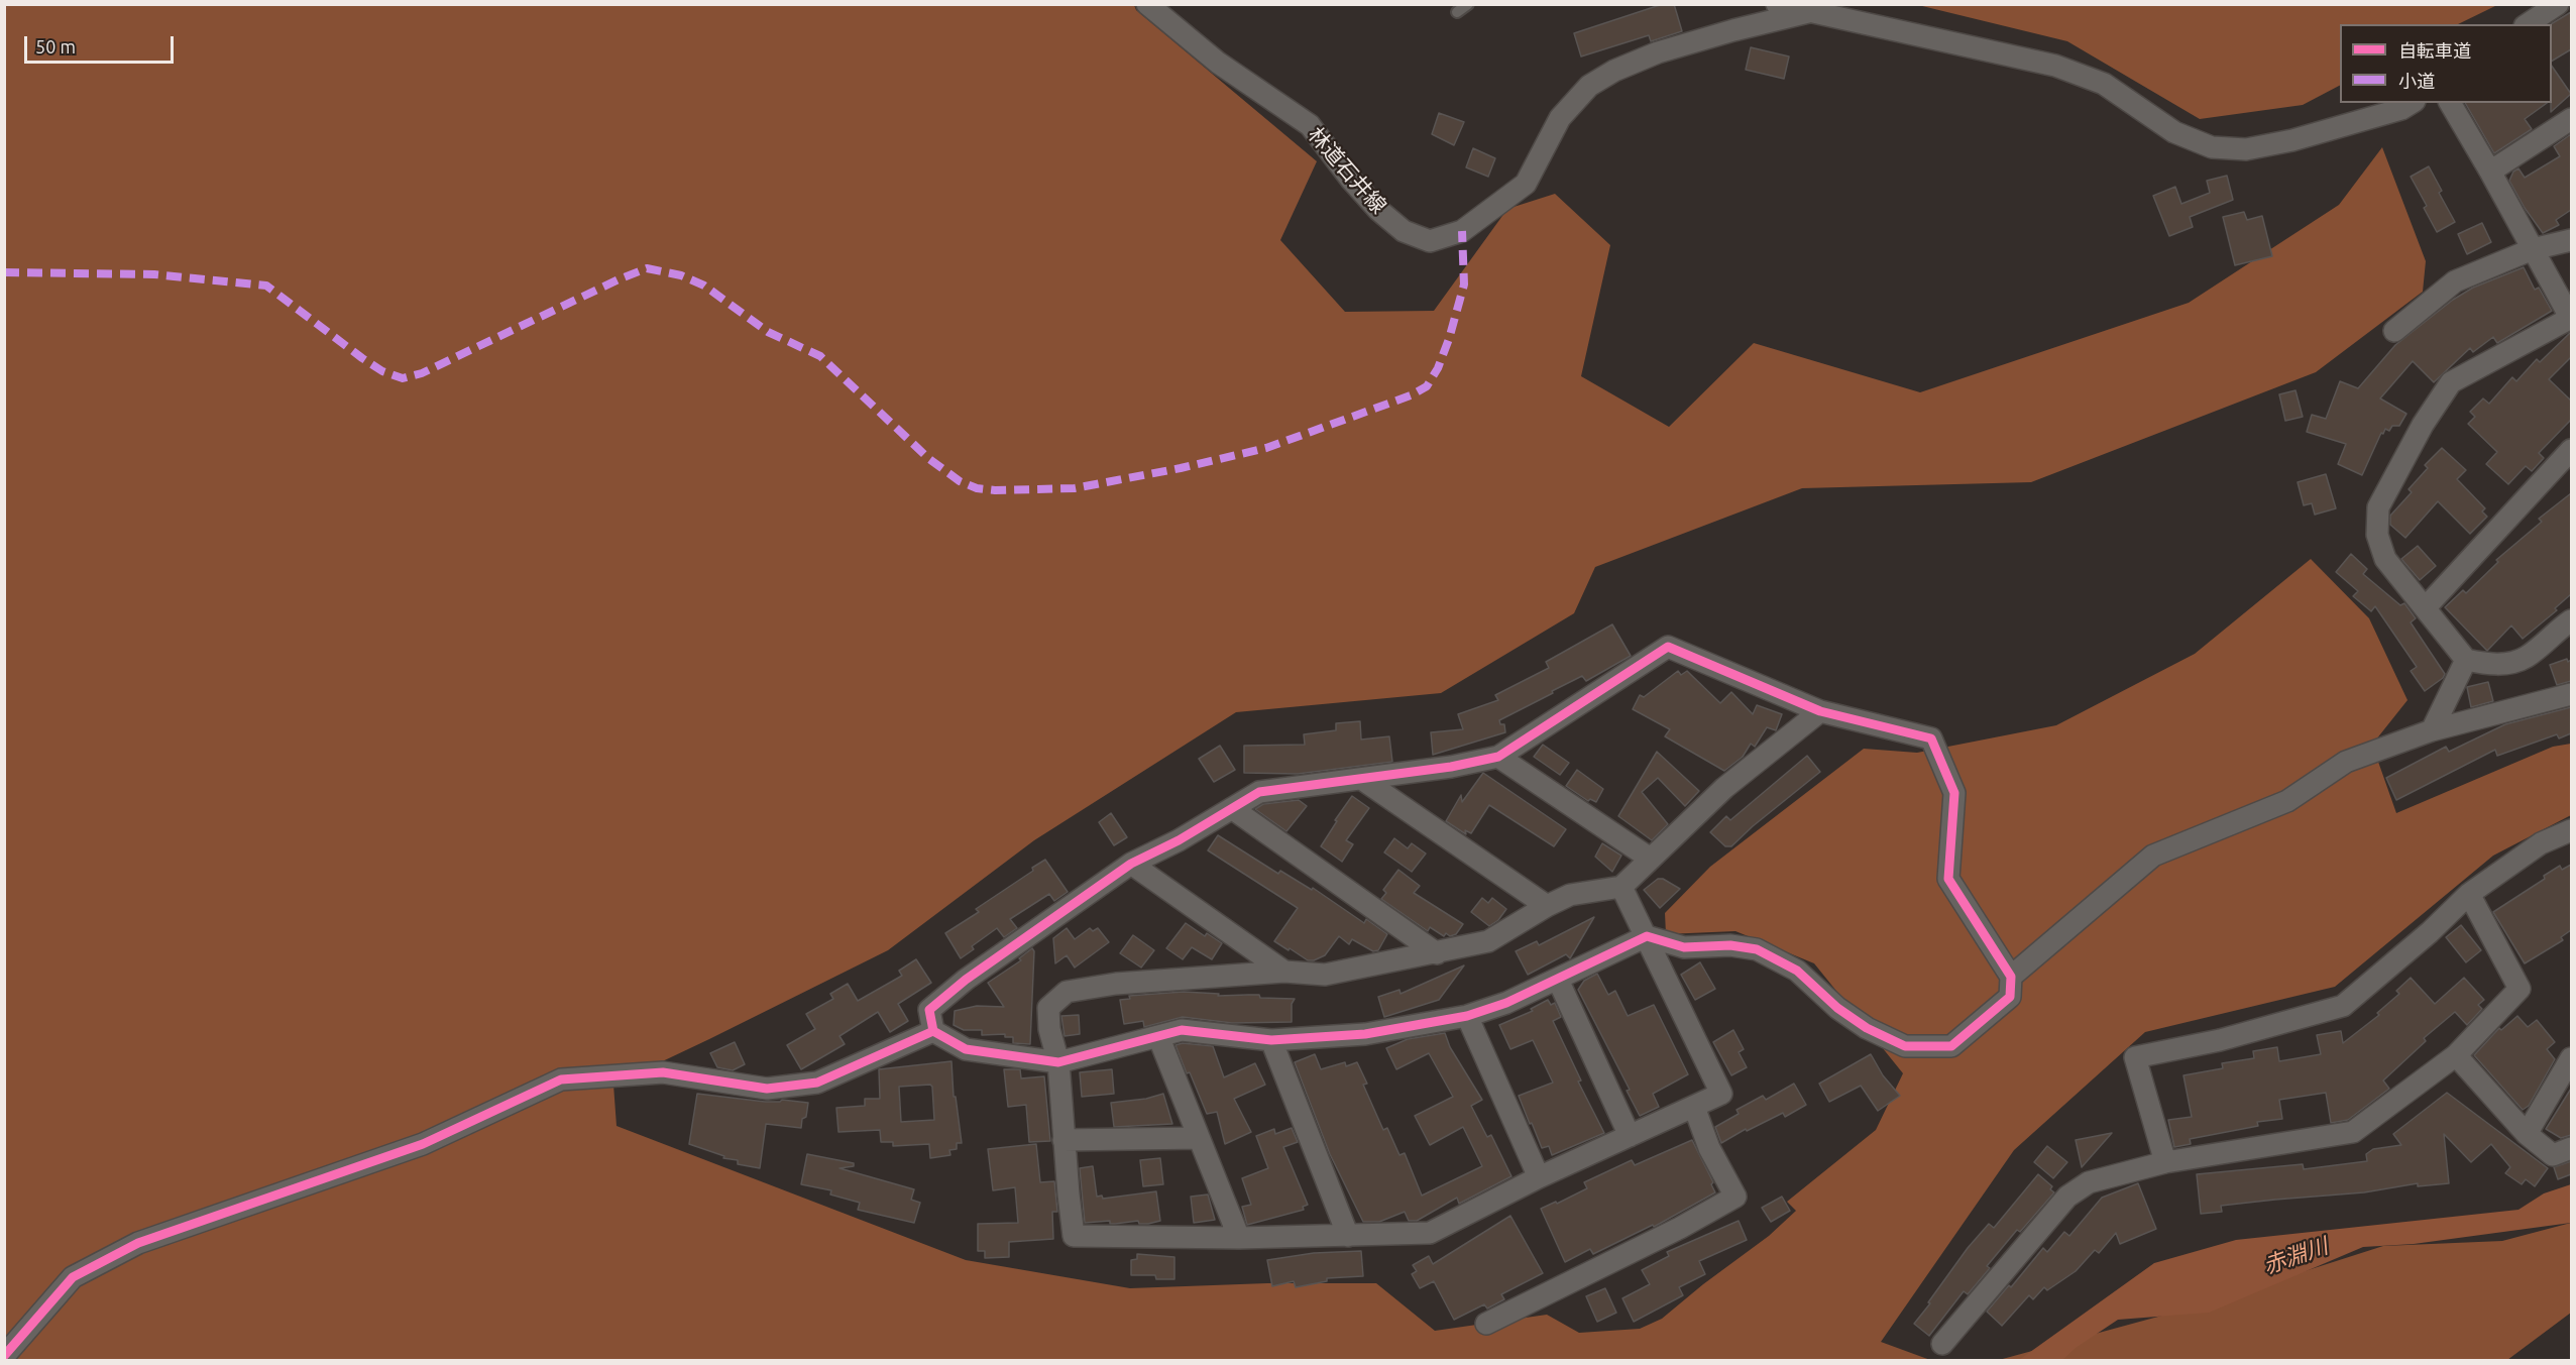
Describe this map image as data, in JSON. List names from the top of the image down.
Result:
{
  "streets": {
    "street": ["林道石井線"]
  },
  "water": ["赤淵川"],
  "legend": ["自転車道", "小道"],
  "scale_bar": "50 m"
}
